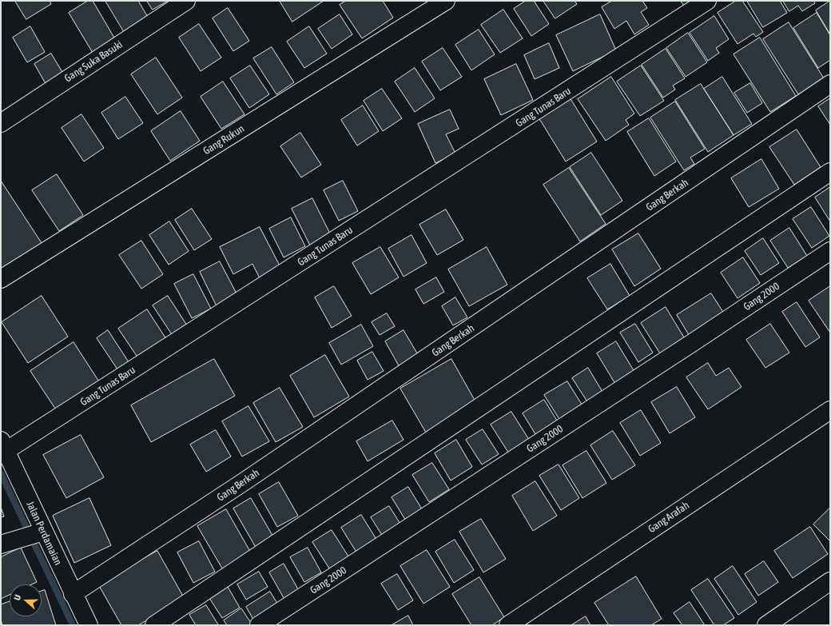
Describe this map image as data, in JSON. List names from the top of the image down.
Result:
{
  "streets": {
    "street": [
      "Gang Suka Basuki",
      "Gang Tunas Baru",
      "Gang Rukun",
      "Gang Berkah",
      "Gang 2000",
      "Gang Arafah",
      "Jalan Perdamaian"
    ]
  },
  "crossings": [
    ["Gang Tunas Baru", "Jalan Perdamaian"],
    ["Gang Berkah", "Jalan Perdamaian"]
  ],
  "north": "left"
}
